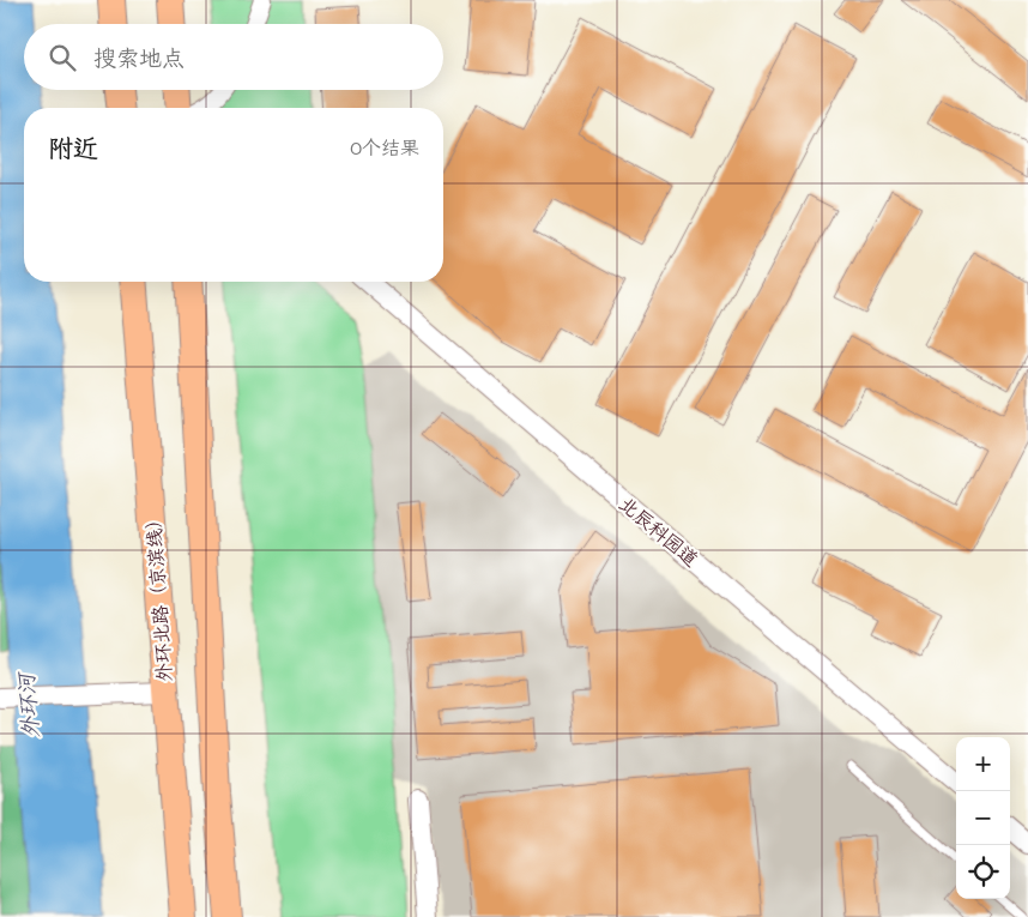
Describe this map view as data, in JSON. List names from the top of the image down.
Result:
{
  "streets": {
    "highway": ["外环北路（京滨线）"],
    "street": ["北辰科园道"]
  },
  "water": ["外环河"],
  "page": {
    "search": "搜索地点",
    "heading": ["附近", "0个结果"],
    "map_buttons": ["+", "−"]
  }
}
